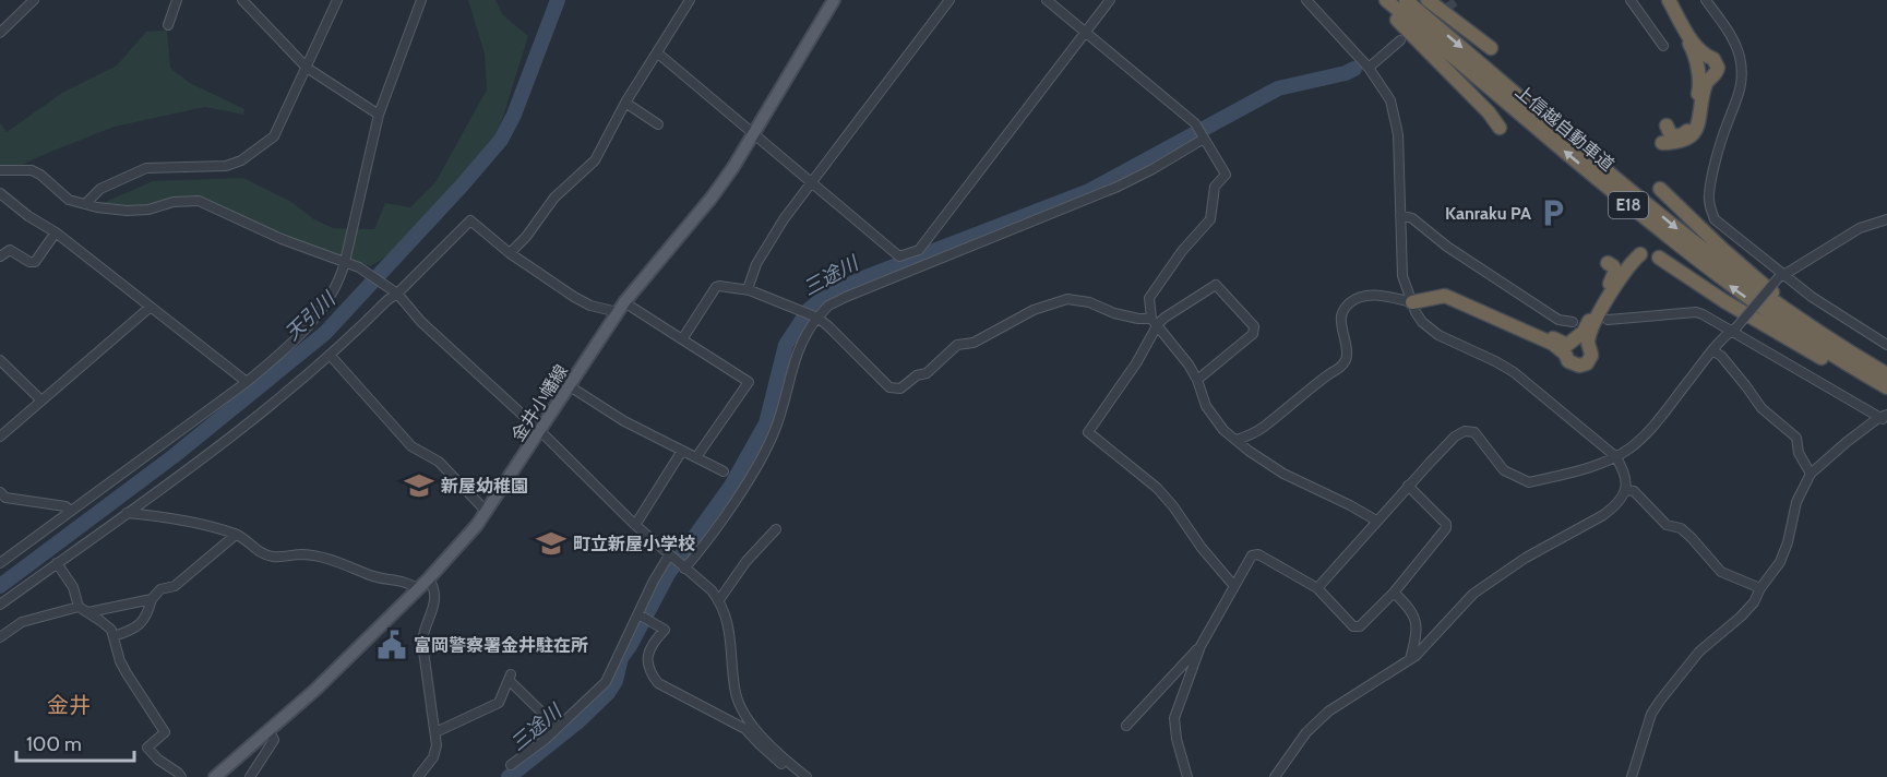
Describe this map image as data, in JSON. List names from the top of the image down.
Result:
{
  "streets": {
    "highway": ["上信越自動車道", "E18"],
    "main road": ["金井小幡線"]
  },
  "districts": ["金井"],
  "water": ["三途川", "天引川"],
  "places": {
    "parking": ["Kanraku PA"],
    "school or university": ["新屋幼稚園", "町立新屋小学校"],
    "public building": ["富岡警察署金井駐在所"]
  },
  "scale_bar": "100 m"
}
